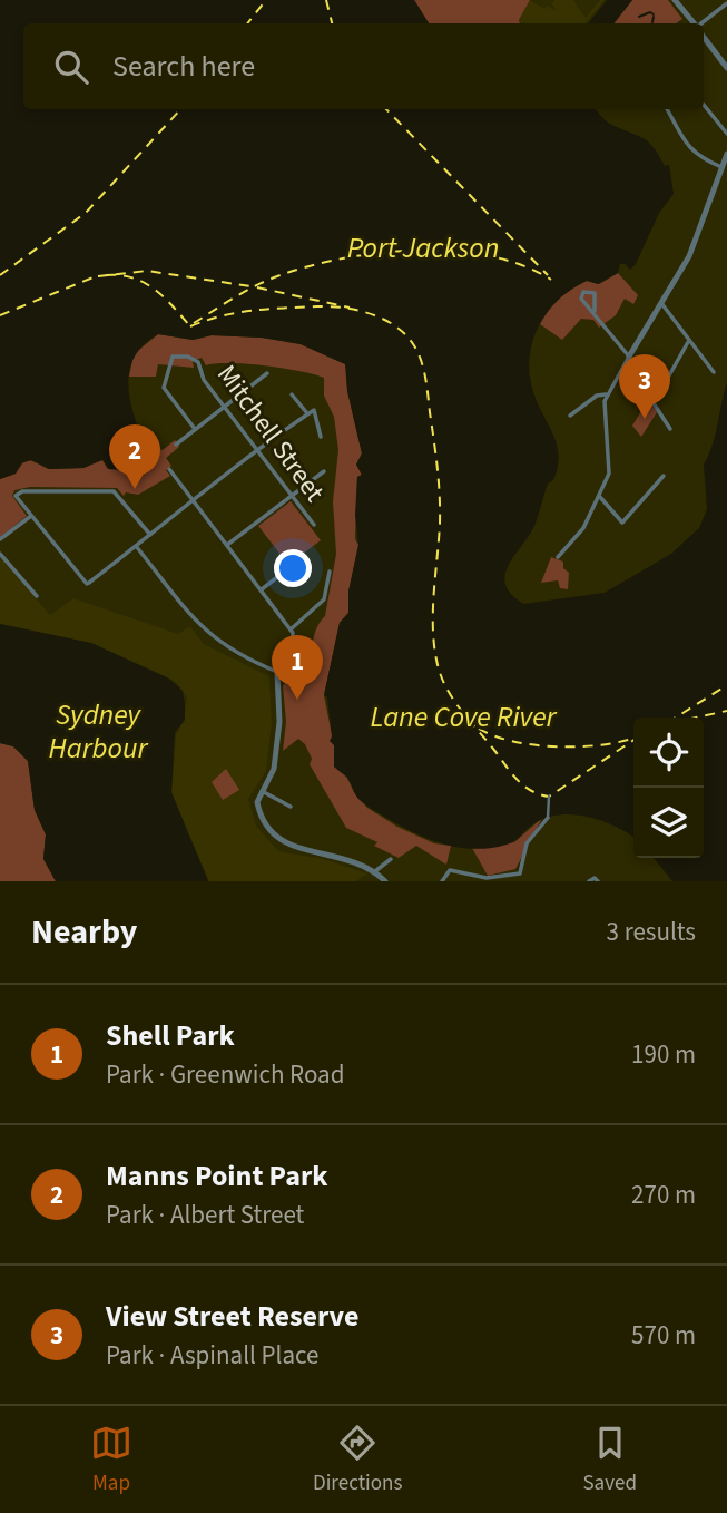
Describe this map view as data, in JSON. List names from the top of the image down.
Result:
{
  "streets": {
    "street": ["Mitchell Street"]
  },
  "water": ["Port Jackson", "Sydney Harbour", "Lane Cove River"],
  "page": {
    "search": "Search here",
    "pins": ["3", "2", "1"],
    "heading": ["Nearby", "3 results"],
    "list": [
      {
        "mark": "1",
        "name": "Shell Park",
        "note": "Park · Greenwich Road",
        "value": "190 m"
      },
      {
        "mark": "2",
        "name": "Manns Point Park",
        "note": "Park · Albert Street",
        "value": "270 m"
      },
      {
        "mark": "3",
        "name": "View Street Reserve",
        "note": "Park · Aspinall Place",
        "value": "570 m"
      }
    ],
    "nav": ["Map", "Directions", "Saved"]
  }
}
